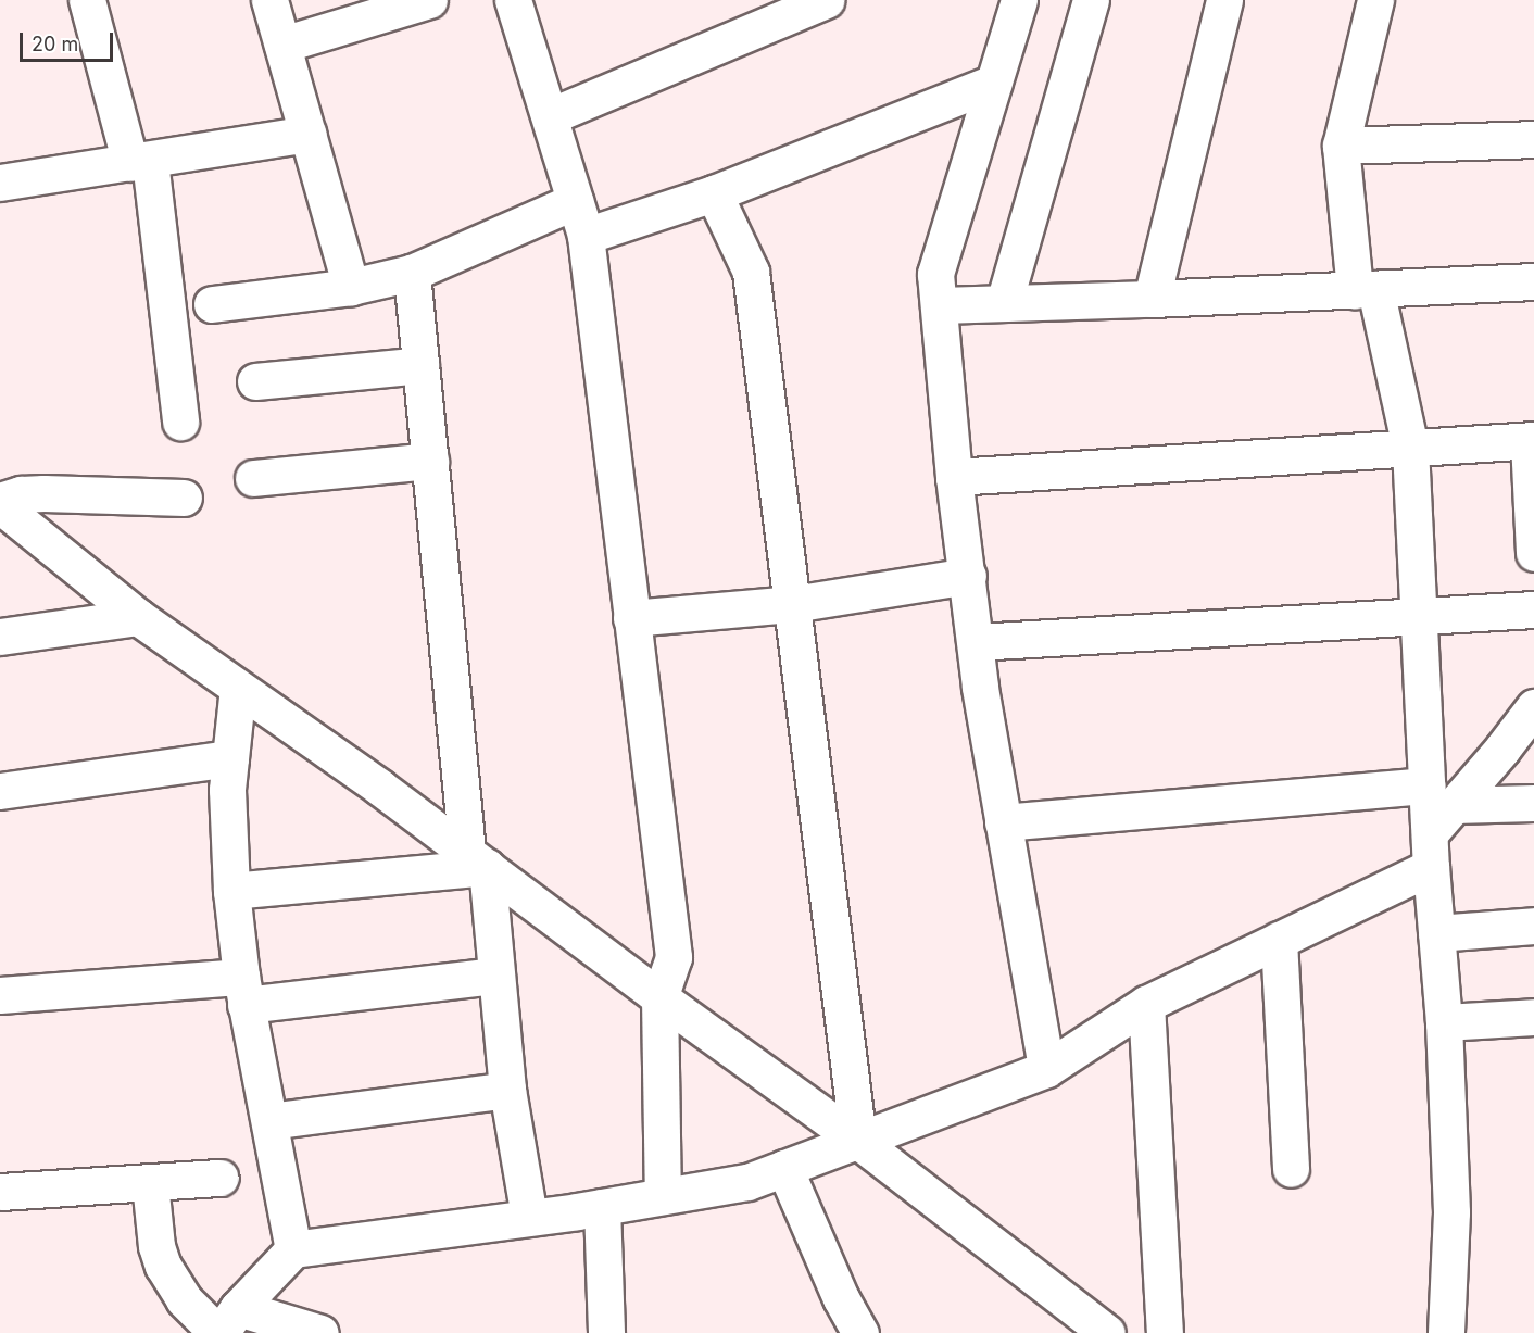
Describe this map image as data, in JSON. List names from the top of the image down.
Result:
{
  "scale_bar": "20 m"
}
